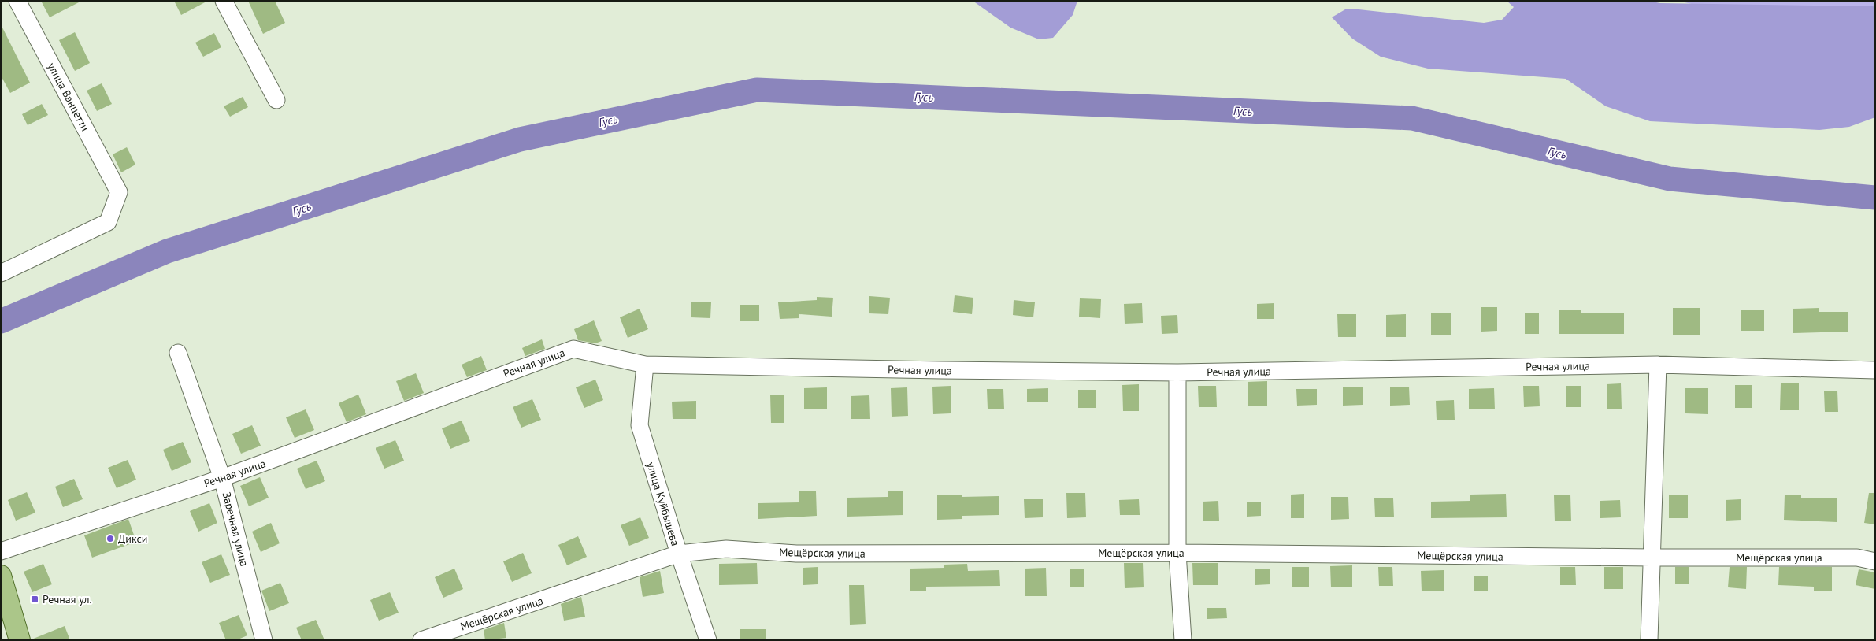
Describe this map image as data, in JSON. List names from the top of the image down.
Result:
{
  "streets": {
    "street": [
      "улица Ванцетти",
      "Речная улица",
      "улица Куйбышева",
      "Заречная улица",
      "Мещёрская улица"
    ]
  },
  "crossings": [
    ["Речная улица", "улица Куйбышева"],
    ["Речная улица", "Заречная улица"],
    ["улица Куйбышева", "Мещёрская улица"]
  ],
  "water": ["Гусь"],
  "places": {
    "other": ["Дикси"],
    "transit": ["Речная ул."]
  }
}
